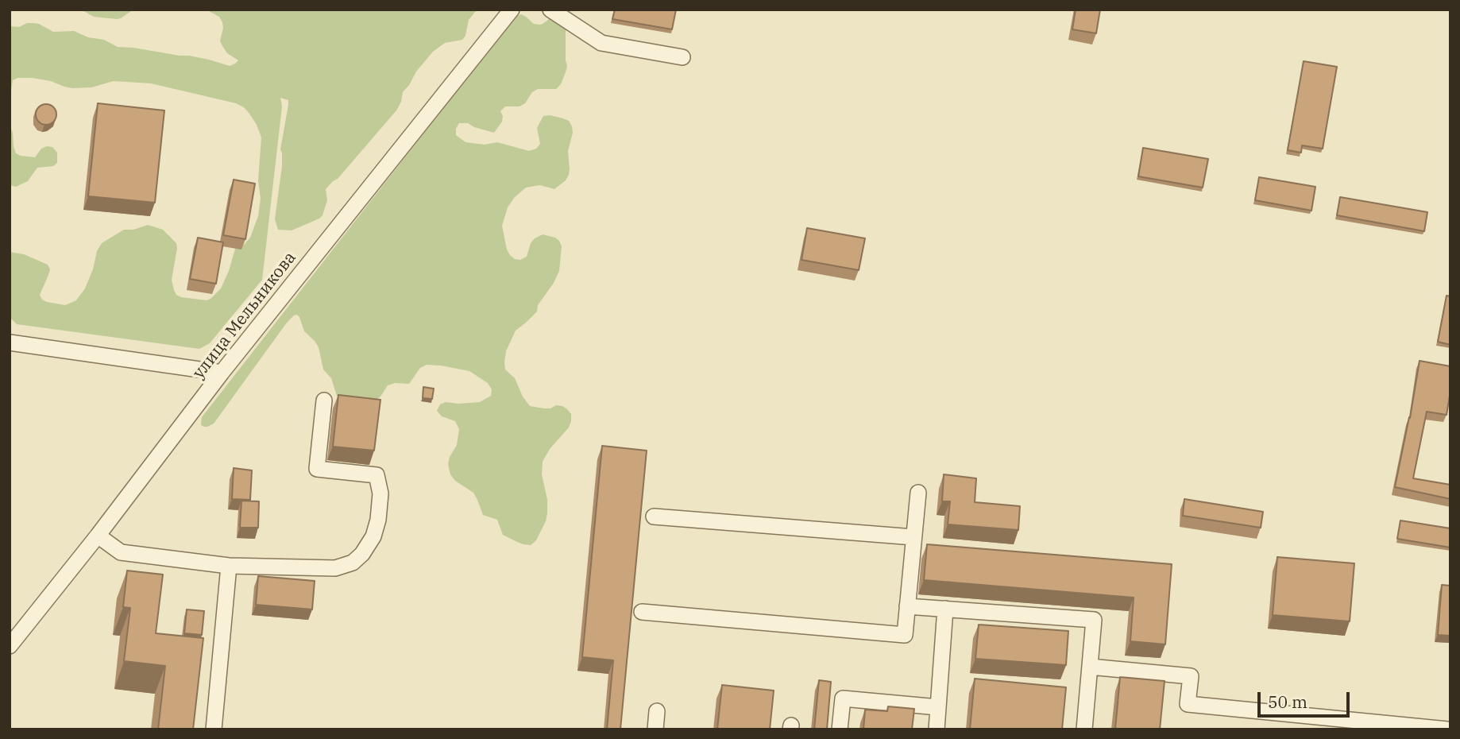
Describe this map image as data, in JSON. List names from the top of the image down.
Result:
{
  "streets": {
    "street": ["улица Мельникова"]
  },
  "scale_bar": "50 m"
}
